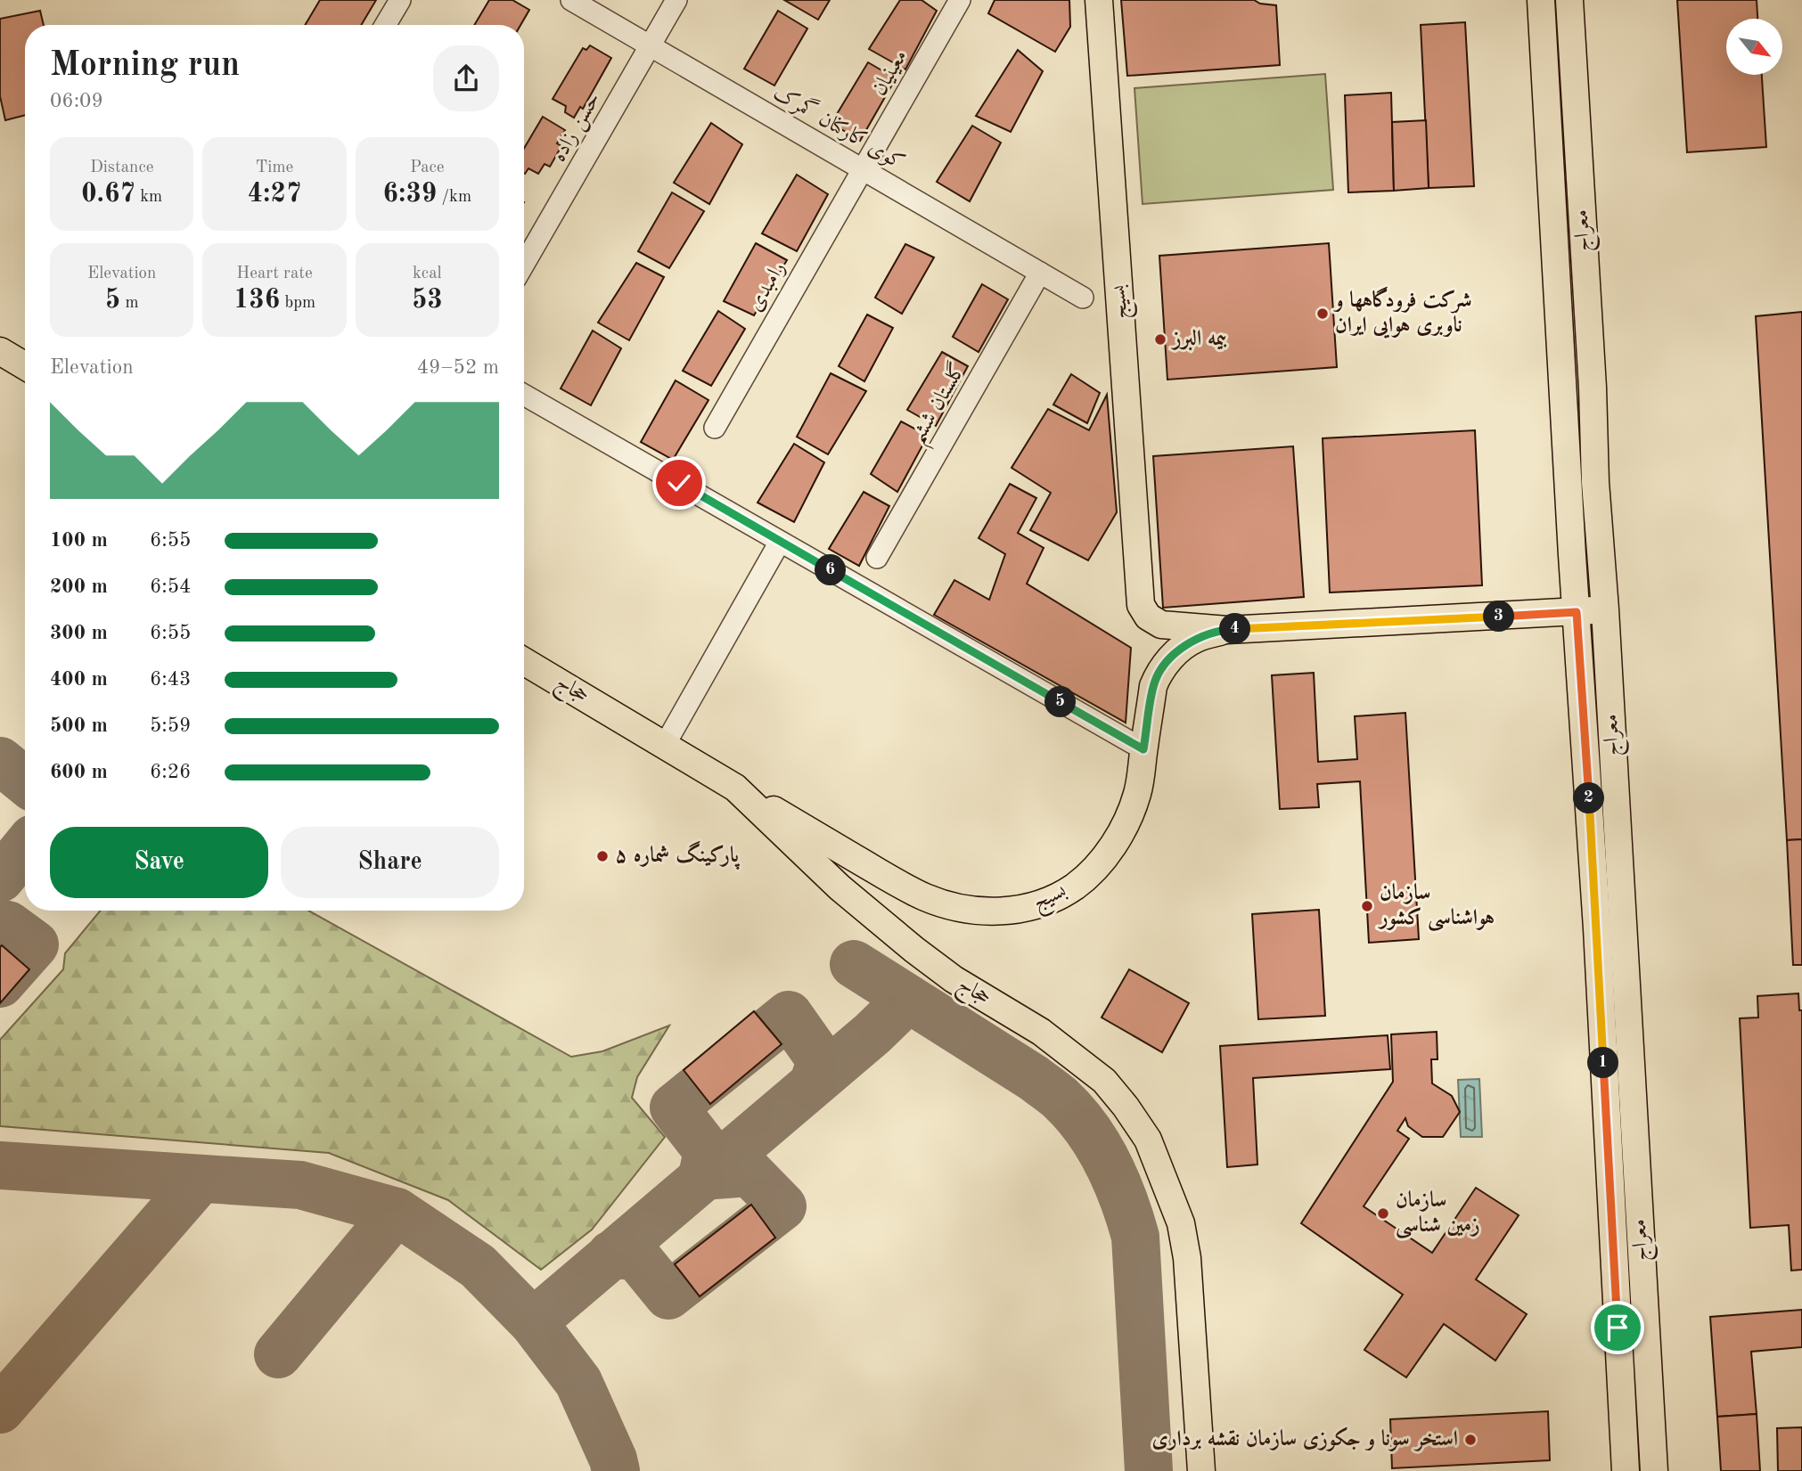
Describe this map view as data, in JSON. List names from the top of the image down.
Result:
{
  "streets": {
    "main road": ["معراج", "بسیج", "حجاج"],
    "street": [
      "معینیان",
      "حسن زاده",
      "کوی کارکنان گمرک",
      "رامبدی",
      "گلستان ششم"
    ]
  },
  "crossings": [
    ["معینیان", "کوی کارکنان گمرک"],
    ["معینیان", "رامبدی"],
    ["حسن زاده", "کوی کارکنان گمرک"],
    ["کوی کارکنان گمرک", "رامبدی"],
    ["کوی کارکنان گمرک", "گلستان ششم"],
    ["بسیج", "حجاج"]
  ],
  "places": [
    "شرکت فرودگاهها و ناوبری هوایی ایران",
    "بیمه البرز",
    "پارکینگ شماره ۵",
    "سازمان هواشناسی کشور",
    "سازمان زمین شناسی",
    "استخر سونا و جکوزی سازمان نقشه برداری"
  ],
  "north": "bottom right",
  "page": {
    "heading": ["Morning run", "06:09"],
    "stats": [
      ["Distance", "0.67 km"],
      ["Time", "4:27"],
      ["Pace", "6:39 /km"],
      ["Elevation", "5 m"],
      ["Heart rate", "136 bpm"],
      ["kcal", "53"]
    ],
    "chart": ["Elevation", "49–52 m"],
    "list": [
      {
        "name": "100 m",
        "note": "6:55"
      },
      {
        "name": "200 m",
        "note": "6:54"
      },
      {
        "name": "300 m",
        "note": "6:55"
      },
      {
        "name": "400 m",
        "note": "6:43"
      },
      {
        "name": "500 m",
        "note": "5:59"
      },
      {
        "name": "600 m",
        "note": "6:26"
      }
    ],
    "pins": [
      "6",
      "3",
      "4",
      "5",
      "2",
      "1"
    ],
    "buttons": ["Save", "Share"]
  }
}
